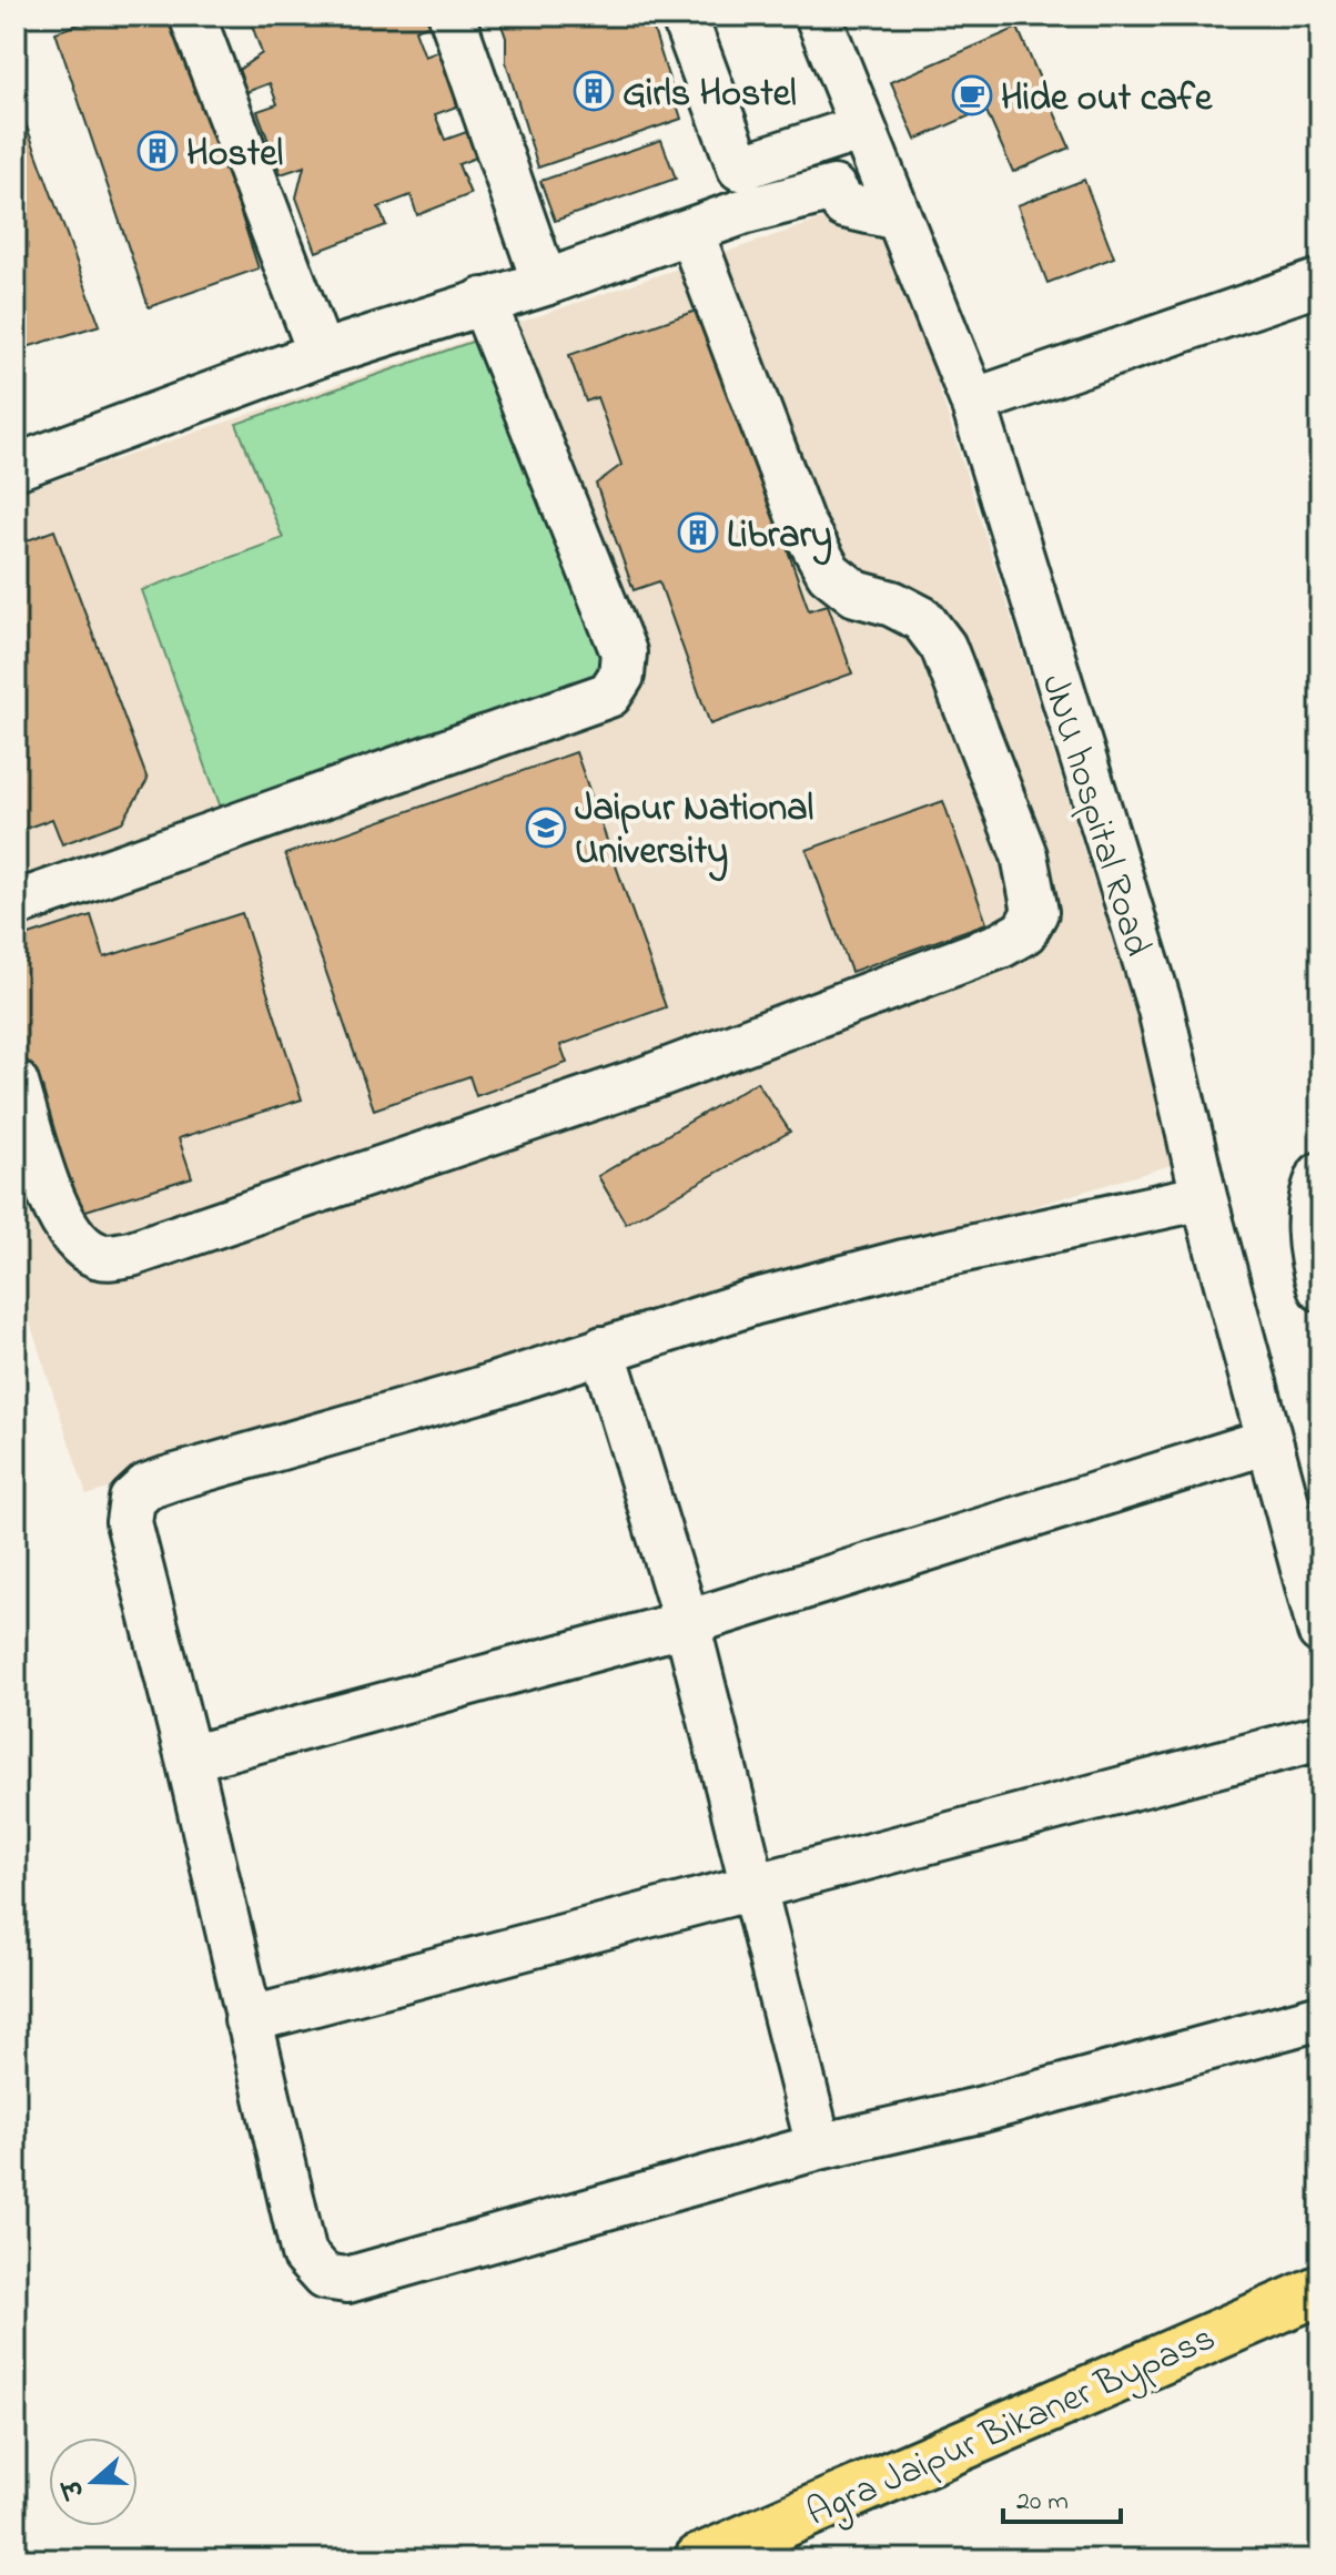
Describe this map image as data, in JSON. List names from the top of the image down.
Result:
{
  "streets": {
    "main road": ["Agra Jaipur Bikaner Bypass"],
    "street": ["JNU hospital Road"]
  },
  "places": {
    "building": ["Girls Hostel", "Hostel", "Library"],
    "cafe": ["Hide out cafe"],
    "school or university": ["Jaipur National University"]
  },
  "scale_bar": "20 m",
  "north": "left"
}
